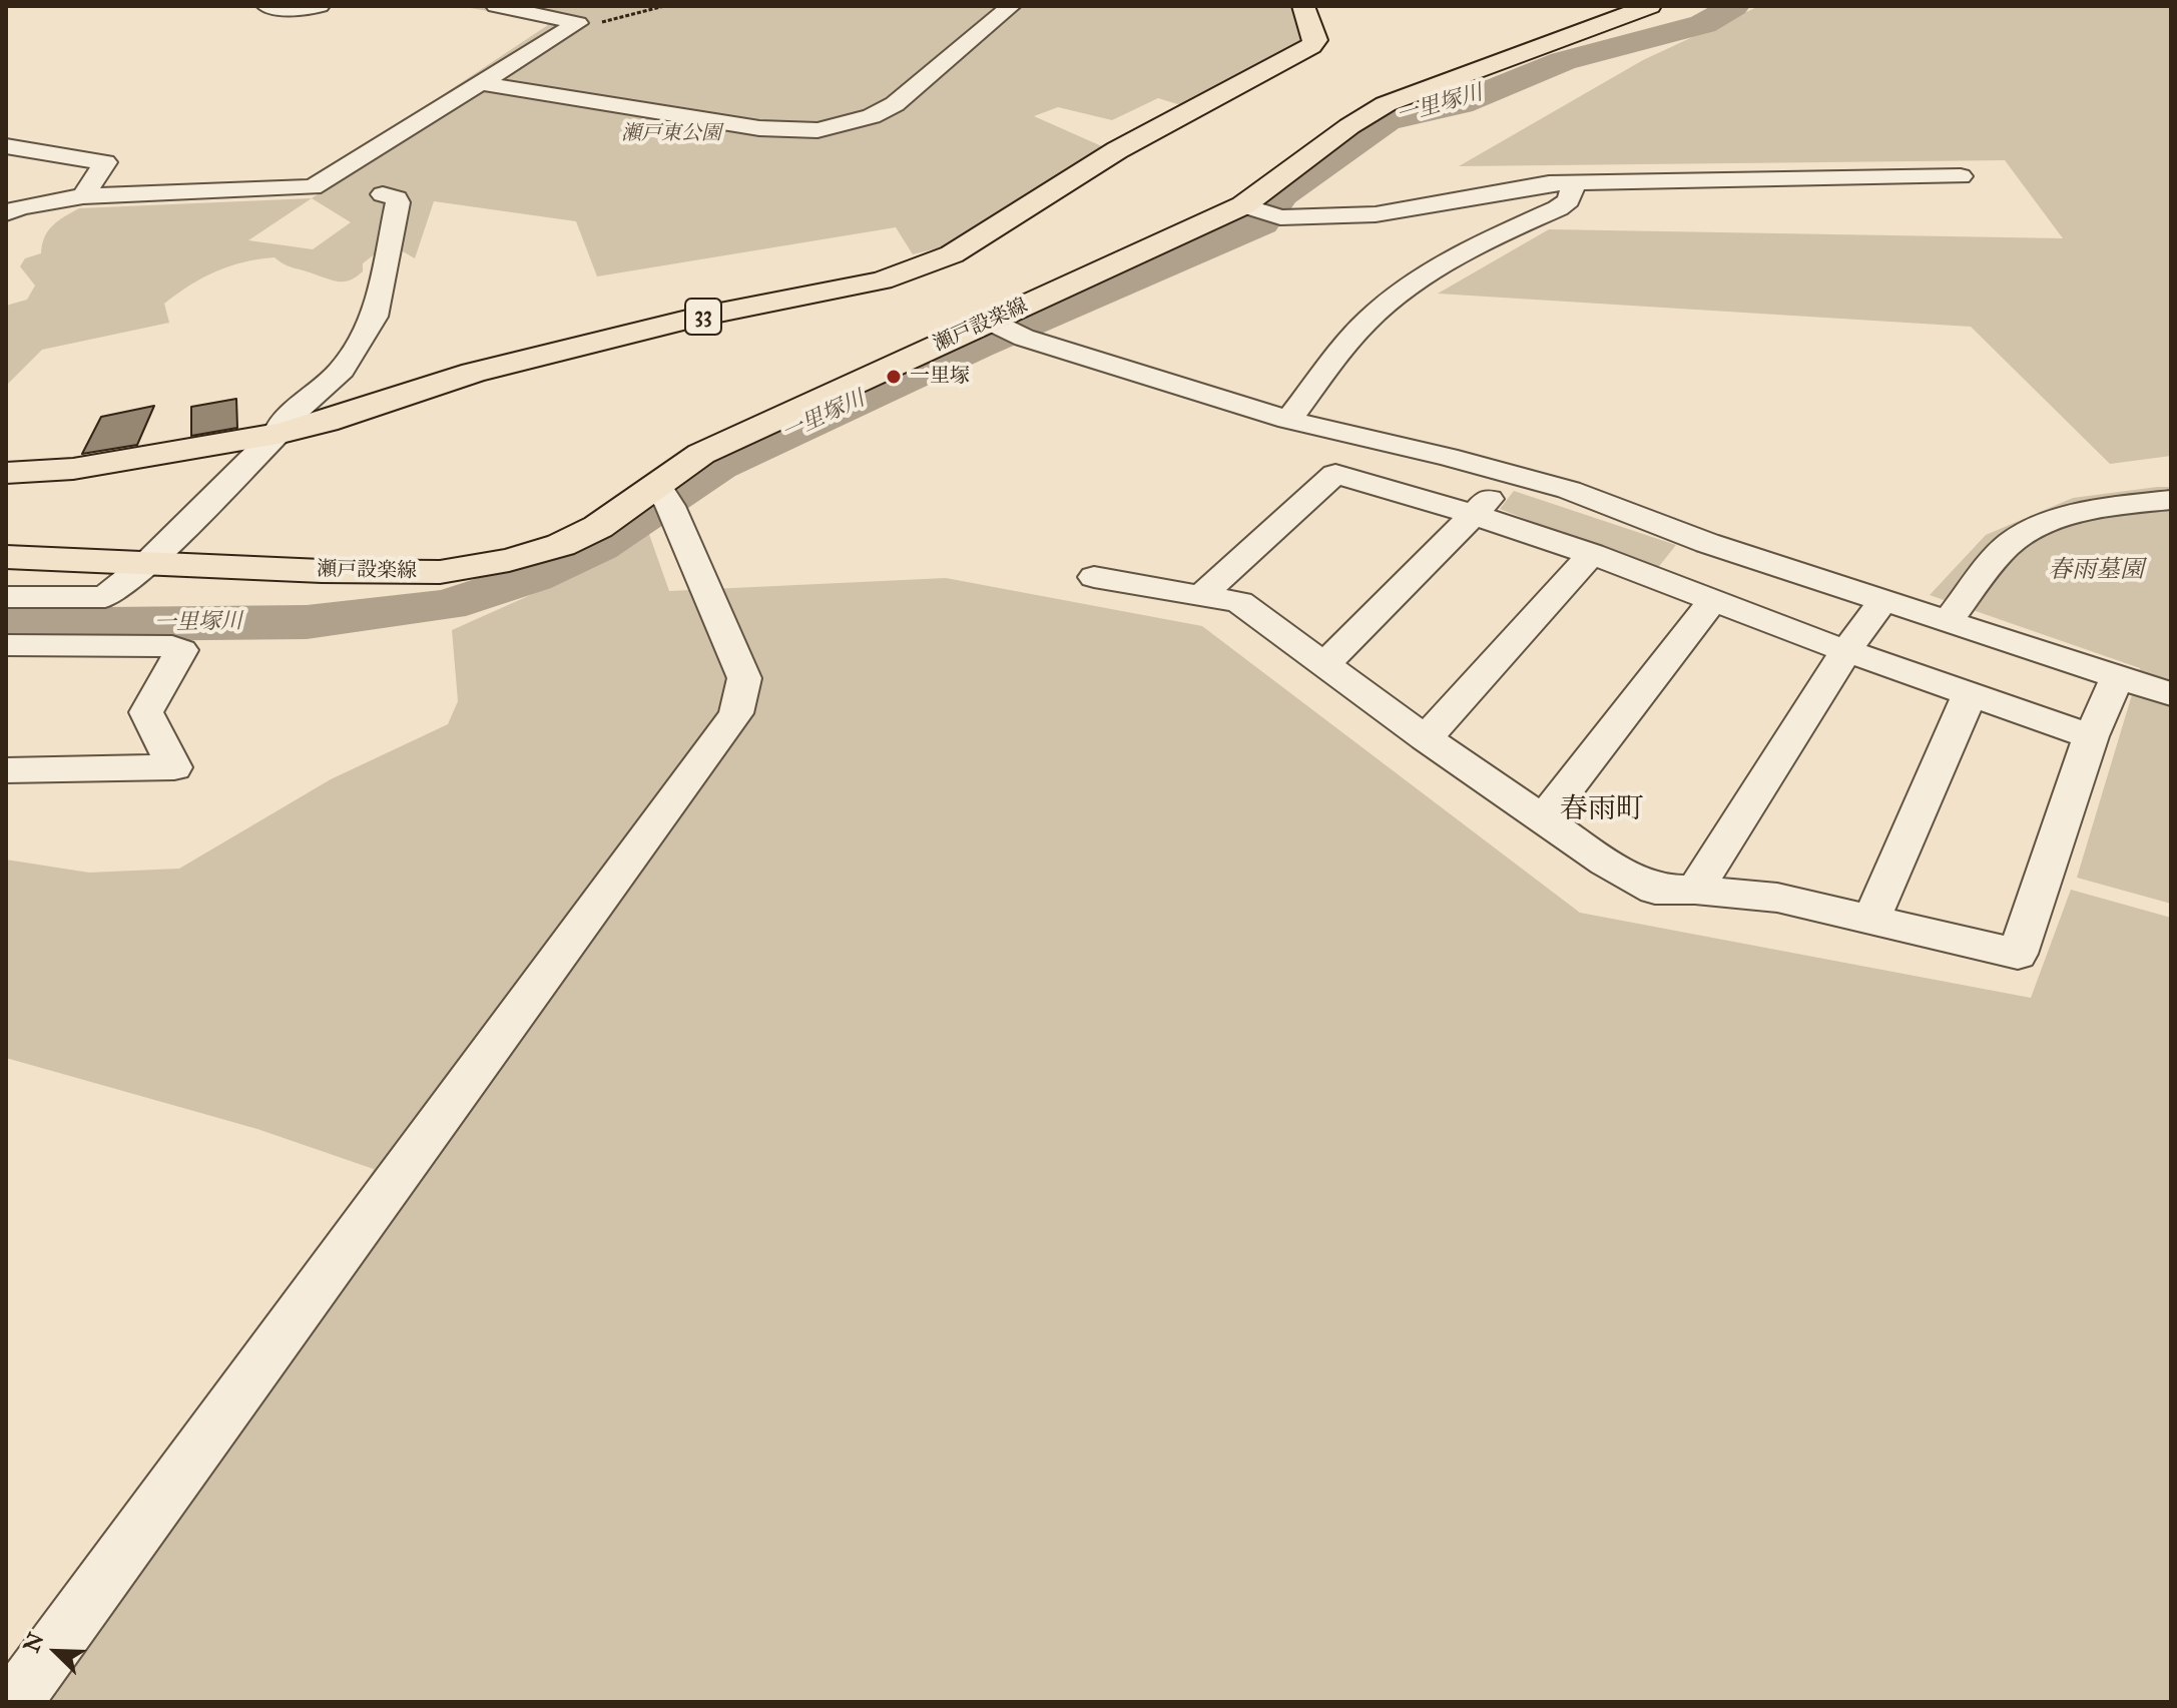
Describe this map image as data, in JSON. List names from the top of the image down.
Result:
{
  "streets": {
    "main road": ["33", "瀬戸設楽線"]
  },
  "districts": ["春雨町"],
  "water": ["一里塚川"],
  "parks": ["瀬戸東公園", "春雨墓園"],
  "places": ["一里塚"],
  "north": "top left"
}
